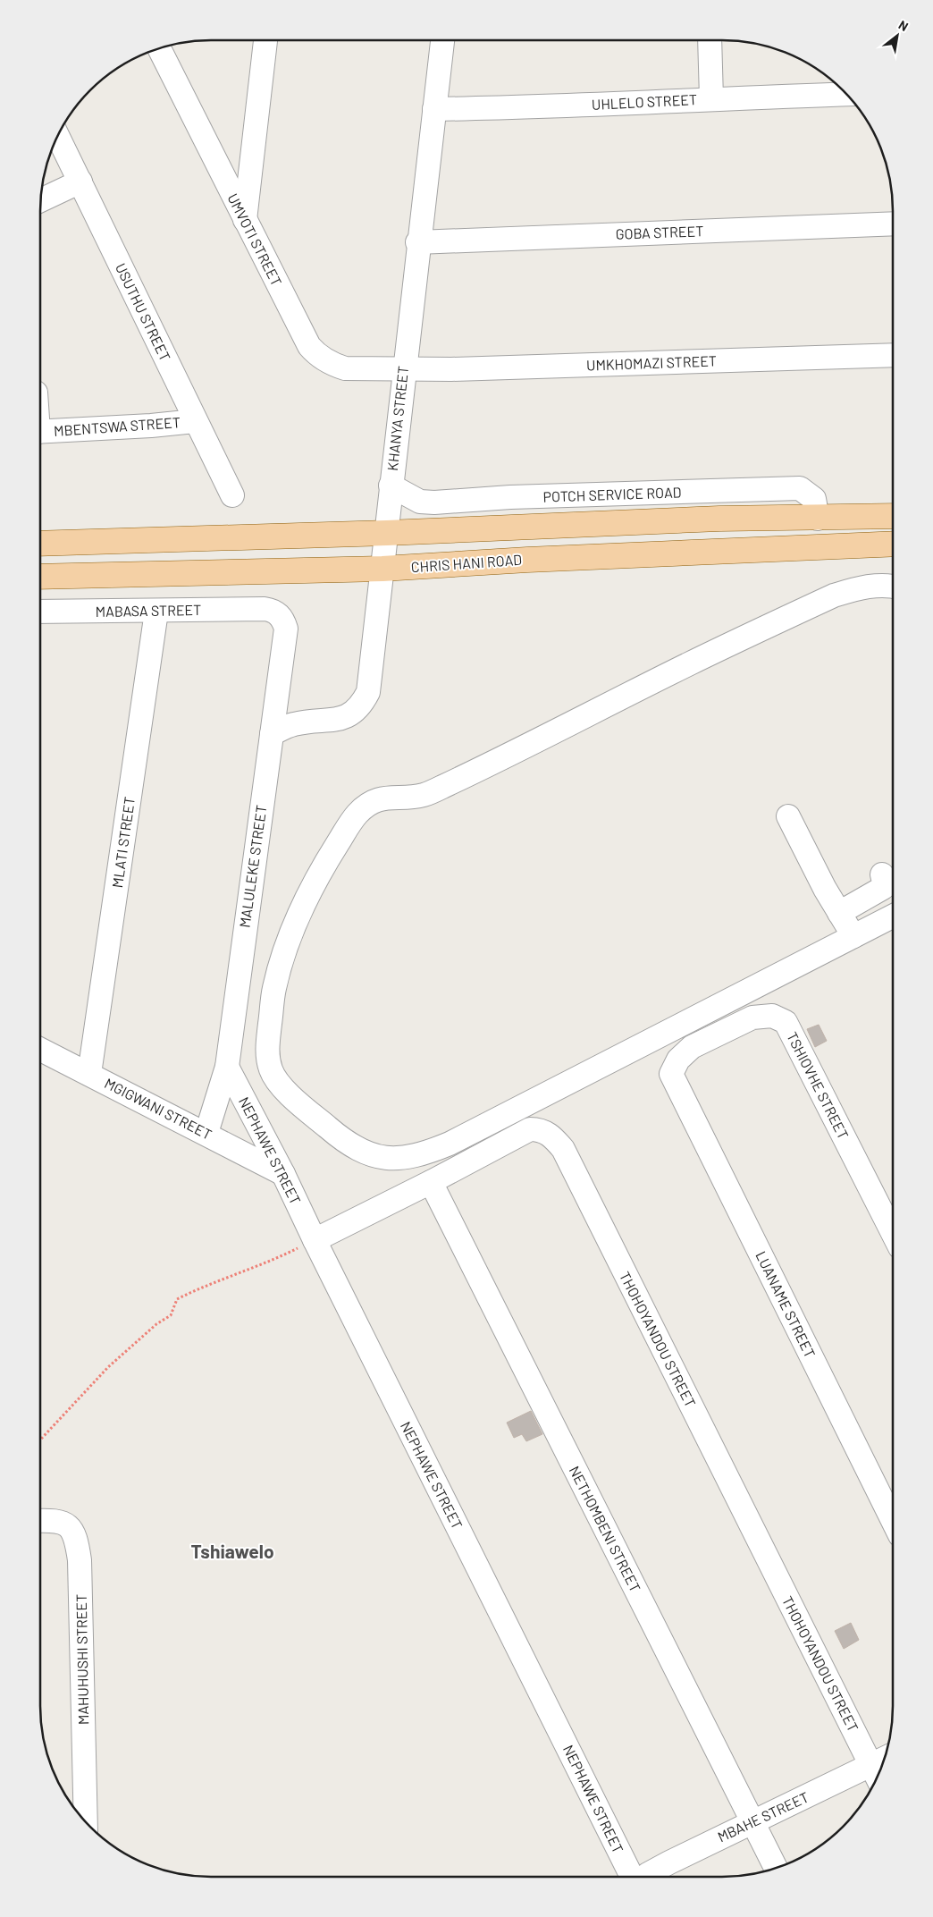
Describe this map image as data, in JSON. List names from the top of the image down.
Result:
{
  "streets": {
    "main road": ["CHRIS HANI ROAD"],
    "street": [
      "UHLELO STREET",
      "GOBA STREET",
      "UMVOTI STREET",
      "USUTHU STREET",
      "UMKHOMAZI STREET",
      "KHANYA STREET",
      "MBENTSWA STREET",
      "POTCH SERVICE ROAD",
      "MABASA STREET",
      "MLATI STREET",
      "MALULEKE STREET",
      "TSHIOVHE STREET",
      "MGIGWANI STREET",
      "NEPHAWE STREET",
      "LUANAME STREET",
      "THOHOYANDOU STREET",
      "NETHOMBENI STREET",
      "MAHUHUSHI STREET",
      "MBAHE STREET"
    ]
  },
  "crossings": [
    ["UHLELO STREET", "KHANYA STREET"],
    ["GOBA STREET", "KHANYA STREET"],
    ["UMVOTI STREET", "UMKHOMAZI STREET"],
    ["UMVOTI STREET", "KHANYA STREET"],
    ["USUTHU STREET", "MBENTSWA STREET"],
    ["UMKHOMAZI STREET", "KHANYA STREET"],
    ["KHANYA STREET", "POTCH SERVICE ROAD"],
    ["KHANYA STREET", "CHRIS HANI ROAD"],
    ["KHANYA STREET", "MALULEKE STREET"],
    ["MABASA STREET", "MLATI STREET"],
    ["MABASA STREET", "MALULEKE STREET"],
    ["MLATI STREET", "MGIGWANI STREET"],
    ["MALULEKE STREET", "MGIGWANI STREET"],
    ["MALULEKE STREET", "NEPHAWE STREET"],
    ["TSHIOVHE STREET", "LUANAME STREET"],
    ["MGIGWANI STREET", "NEPHAWE STREET"],
    ["NEPHAWE STREET", "THOHOYANDOU STREET"],
    ["THOHOYANDOU STREET", "NETHOMBENI STREET"],
    ["THOHOYANDOU STREET", "MBAHE STREET"],
    ["NETHOMBENI STREET", "MBAHE STREET"]
  ],
  "districts": ["Tshiawelo"],
  "north": "top right"
}
